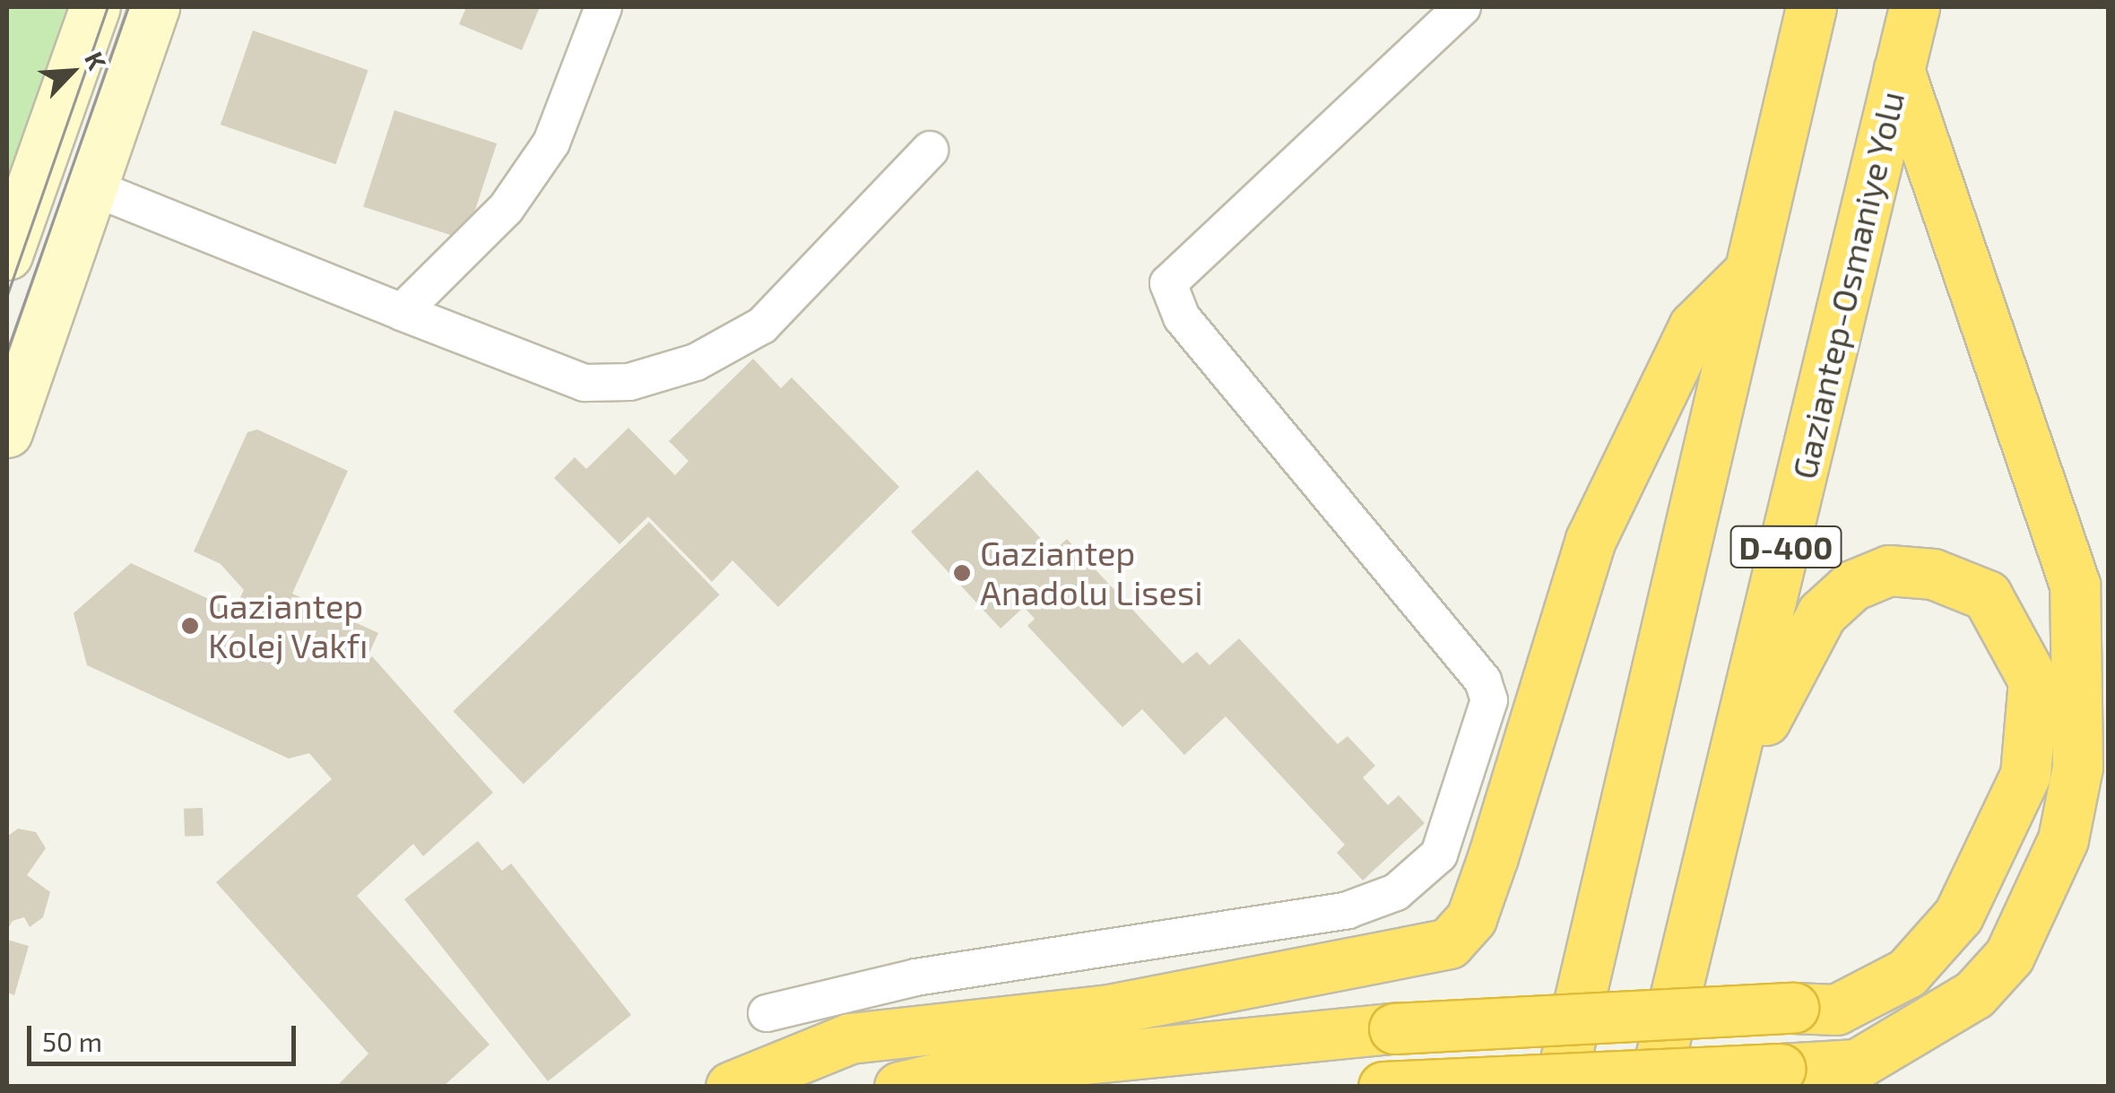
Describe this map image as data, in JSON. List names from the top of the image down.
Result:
{
  "streets": {
    "highway": ["Gaziantep-Osmaniye Yolu", "D-400"]
  },
  "places": ["Gaziantep Anadolu Lisesi", "Gaziantep Kolej Vakfı"],
  "scale_bar": "50 m",
  "north": "top right"
}
